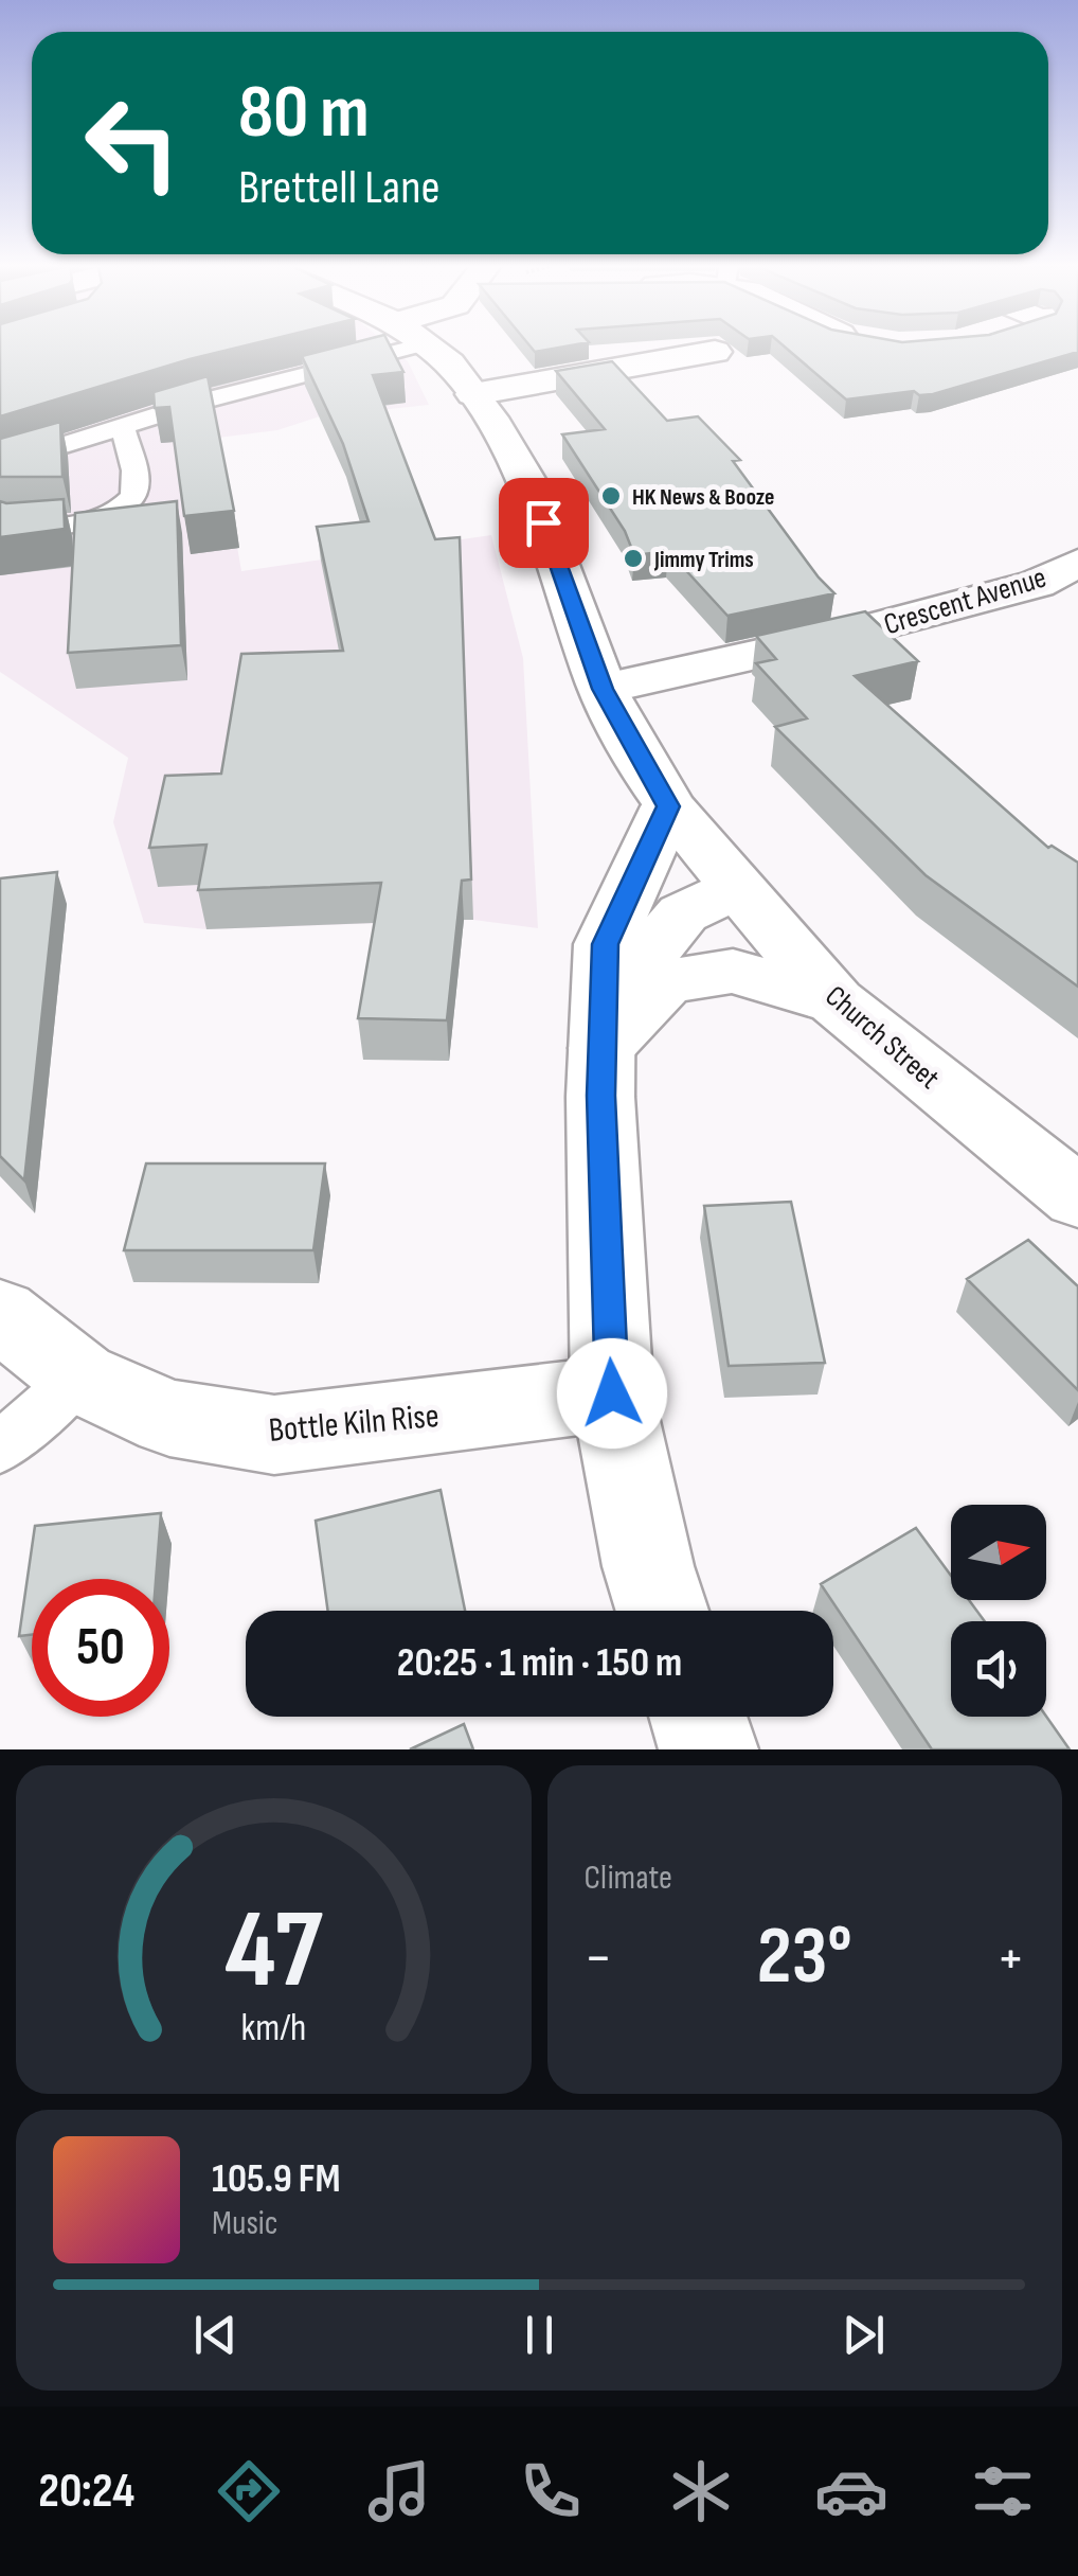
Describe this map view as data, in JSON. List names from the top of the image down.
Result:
{
  "streets": {
    "main road": ["Crescent Avenue", "Church Street", "Bottle Kiln Rise"]
  },
  "crossings": [
    ["Crescent Avenue", "Church Street"]
  ],
  "places": ["HK News & Booze", "Jimmy Trims"],
  "north": "right",
  "page": {
    "turn": ["80 m", "Brettell Lane"],
    "limit": "50",
    "trip": "20:25 · 1 min · 150 m",
    "tile": "Climate",
    "heat": ["−", "23°", "+"],
    "song": ["105.9 FM", "Music"],
    "tabs": "20:24",
    "gauge": ["47", "km/h"]
  }
}
